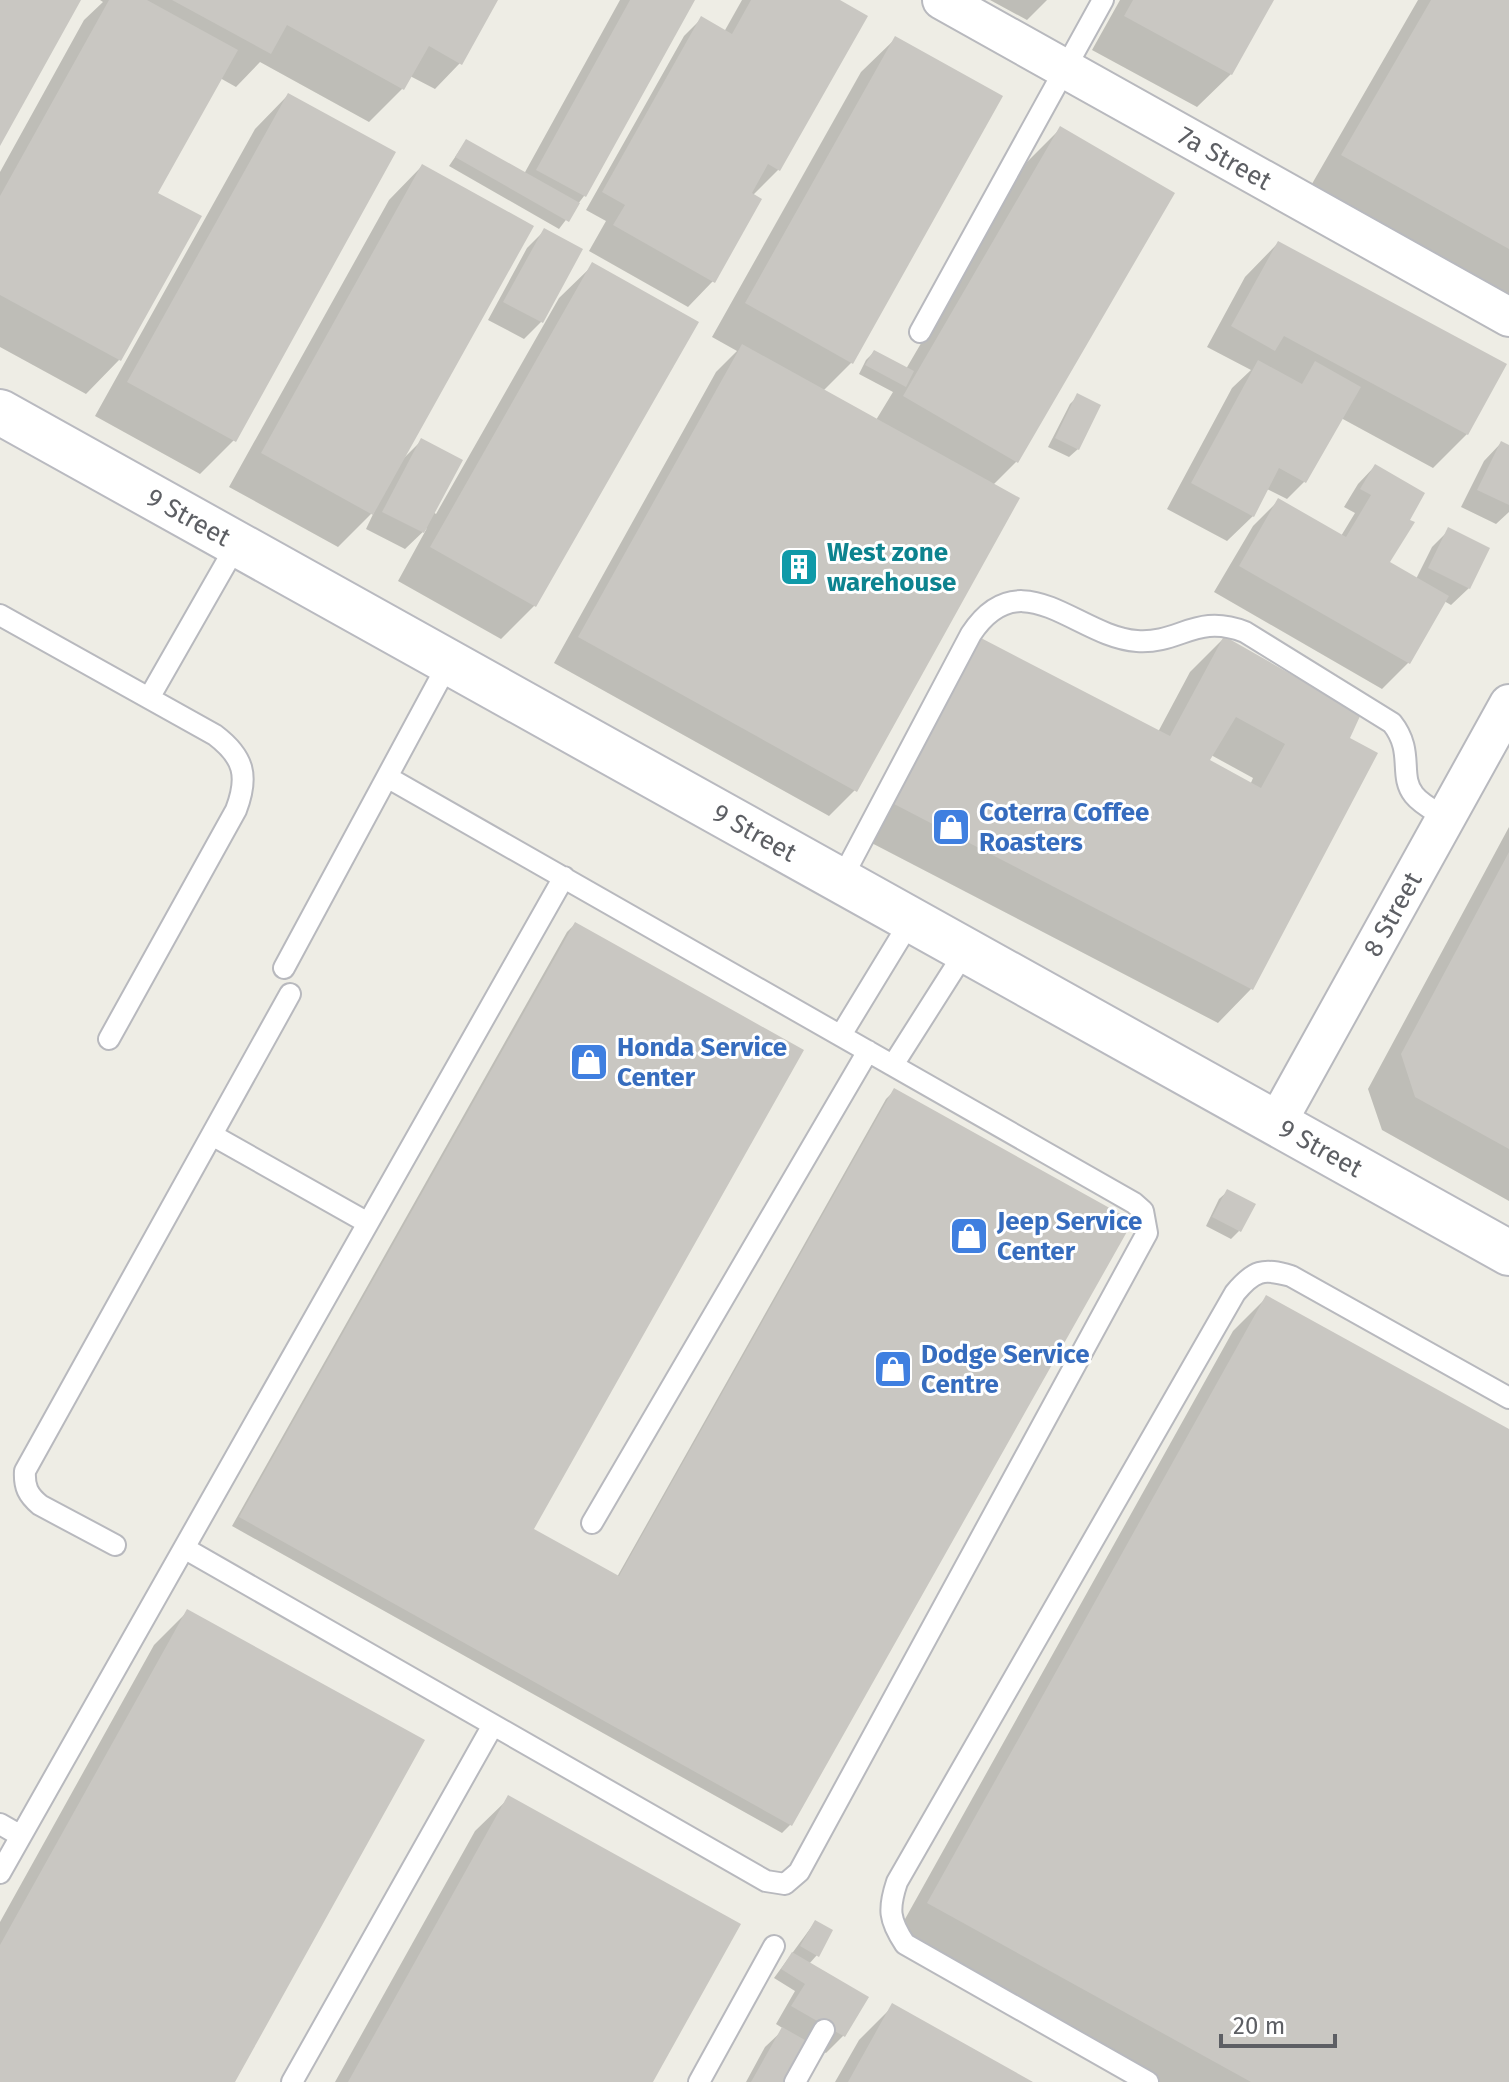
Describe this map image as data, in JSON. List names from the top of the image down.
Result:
{
  "streets": {
    "street": ["7a Street", "9 Street", "8 Street"]
  },
  "crossings": [
    ["9 Street", "8 Street"]
  ],
  "places": {
    "building": ["West zone warehouse"],
    "shop": [
      "Coterra Coffee Roasters",
      "Honda Service Center",
      "Jeep Service Center",
      "Dodge Service Centre"
    ]
  },
  "scale_bar": "20 m"
}
